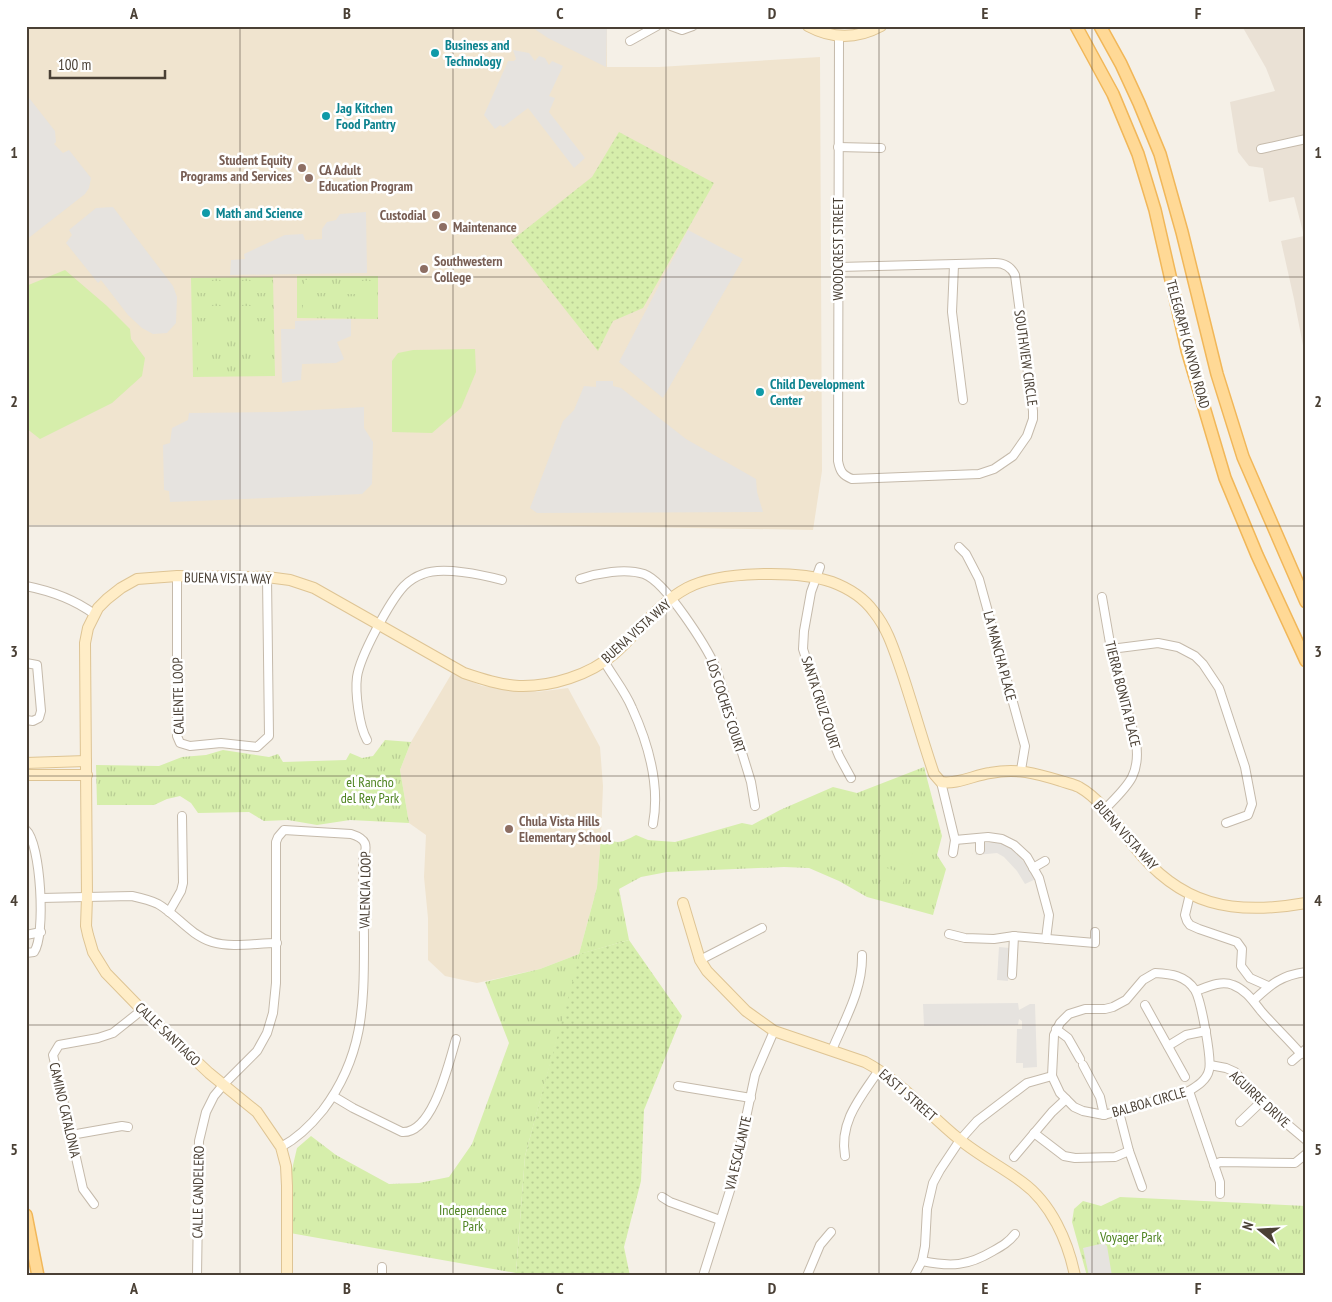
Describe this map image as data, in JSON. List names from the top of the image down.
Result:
{
  "streets": {
    "main road": ["TELEGRAPH CANYON ROAD"],
    "street": [
      "WOODCREST STREET",
      "SOUTHVIEW CIRCLE",
      "BUENA VISTA WAY",
      "LA MANCHA PLACE",
      "TIERRA BONITA PLACE",
      "CALIENTE LOOP",
      "SANTA CRUZ COURT",
      "LOS COCHES COURT",
      "VALENCIA LOOP",
      "CALLE SANTIAGO",
      "EAST J STREET",
      "AGUIRRE DRIVE",
      "BALBOA CIRCLE",
      "CAMINO CATALONIA",
      "VIA ESCALANTE",
      "CALLE CANDELERO"
    ]
  },
  "crossings": [
    ["WOODCREST STREET", "SOUTHVIEW CIRCLE"],
    ["BUENA VISTA WAY", "LA MANCHA PLACE"],
    ["BUENA VISTA WAY", "TIERRA BONITA PLACE"],
    ["BUENA VISTA WAY", "CALIENTE LOOP"],
    ["BUENA VISTA WAY", "SANTA CRUZ COURT"],
    ["BUENA VISTA WAY", "LOS COCHES COURT"],
    ["BUENA VISTA WAY", "CALLE SANTIAGO"],
    ["VALENCIA LOOP", "CALLE SANTIAGO"],
    ["VALENCIA LOOP", "CALLE CANDELERO"],
    ["CALLE SANTIAGO", "CAMINO CATALONIA"],
    ["CALLE SANTIAGO", "CALLE CANDELERO"],
    ["EAST J STREET", "VIA ESCALANTE"],
    ["AGUIRRE DRIVE", "BALBOA CIRCLE"]
  ],
  "parks": ["el Rancho del Rey Park", "Independence Park", "Voyager Park"],
  "places": [
    "Business and Technology",
    "Jag Kitchen Food Pantry",
    "Student Equity Programs and Services",
    "CA Adult Education Program",
    "Math and Science",
    "Custodial",
    "Maintenance",
    "Southwestern College",
    "Child Development Center",
    "Chula Vista Hills Elementary School"
  ],
  "scale_bar": "100 m",
  "north": "left",
  "grid": {
    "columns": [
      "A",
      "B",
      "C",
      "D",
      "E",
      "F"
    ],
    "rows": [
      "1",
      "2",
      "3",
      "4",
      "5"
    ]
  }
}
